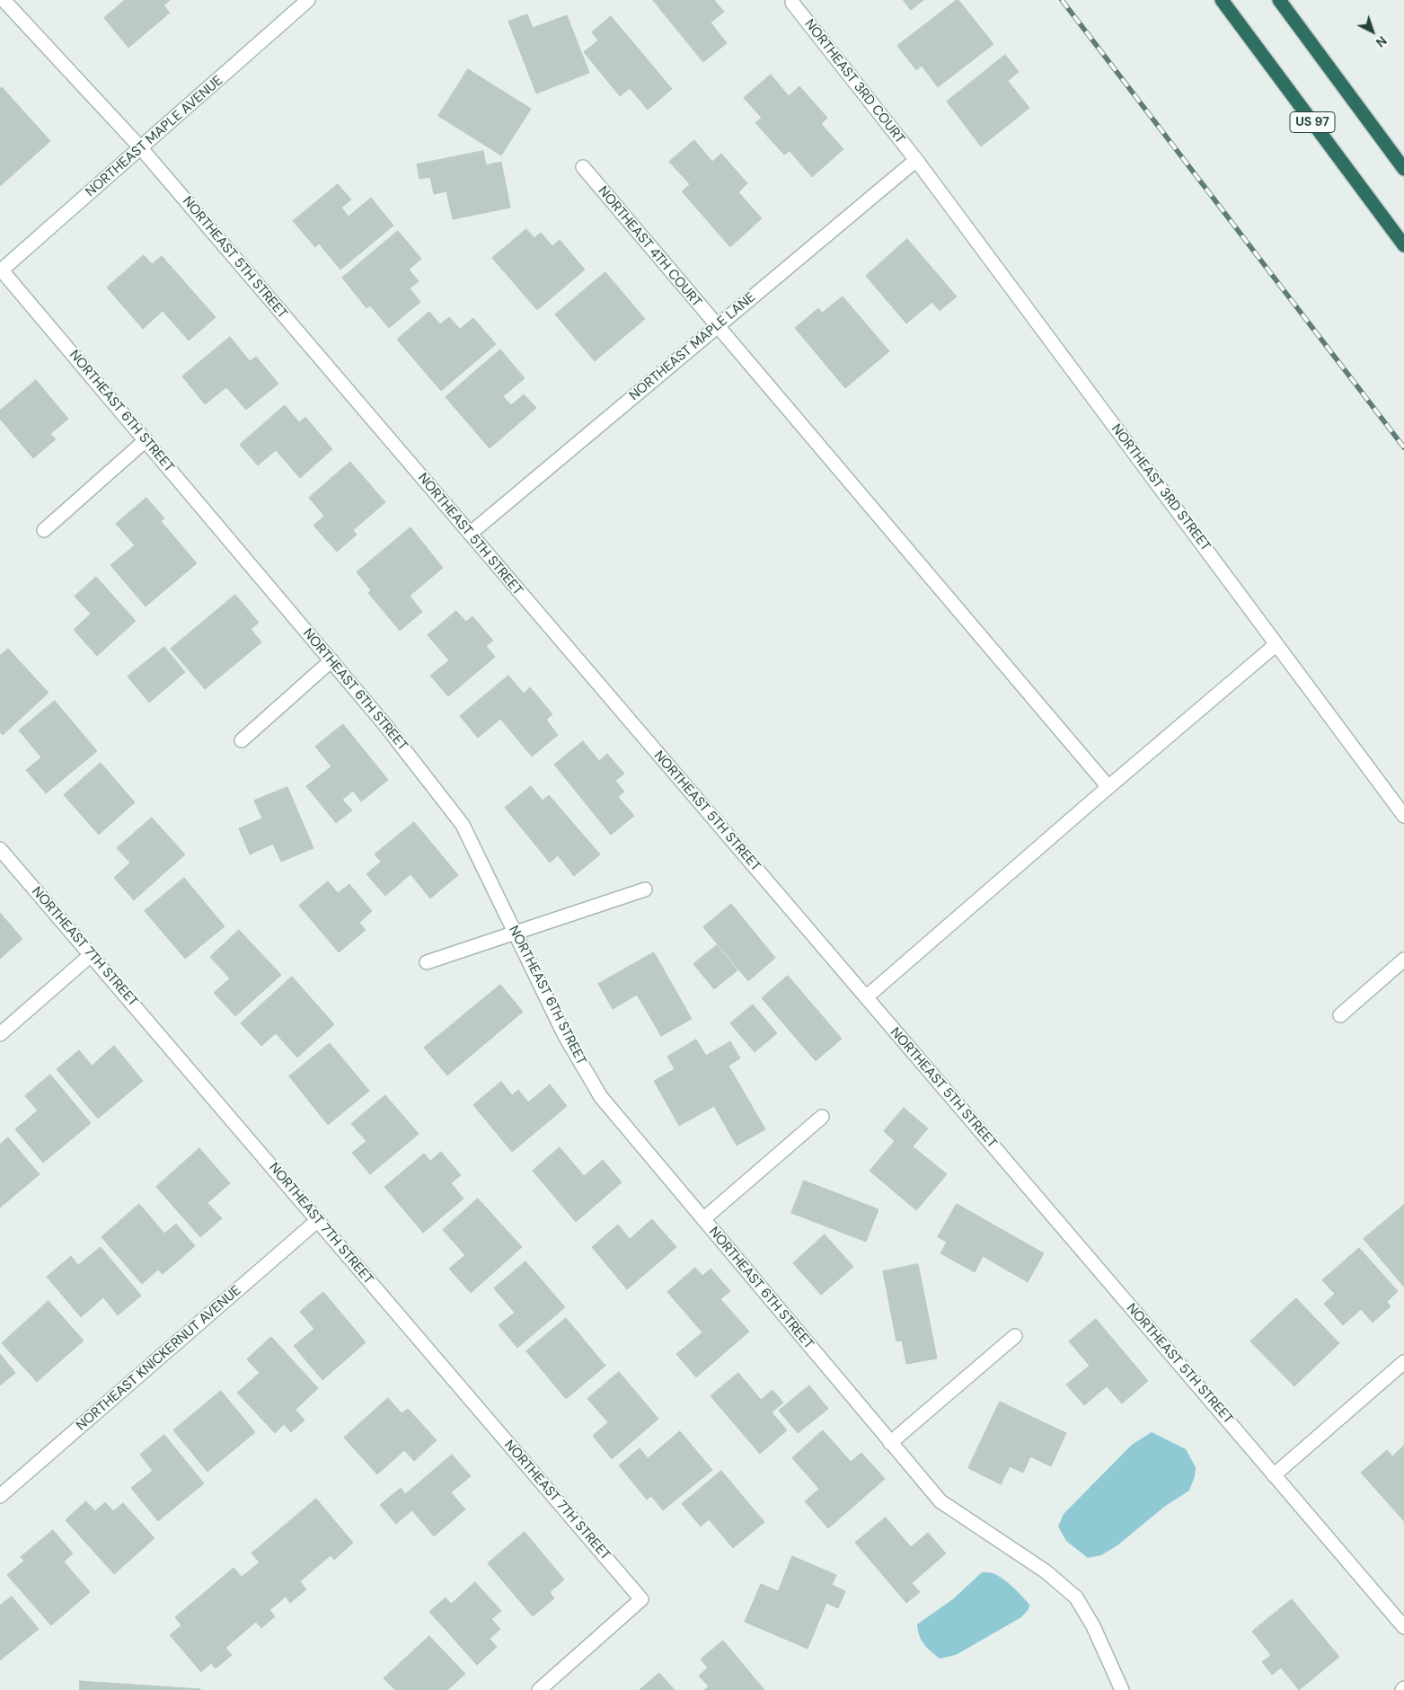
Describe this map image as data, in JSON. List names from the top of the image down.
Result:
{
  "streets": {
    "highway": ["US 97"],
    "street": [
      "NORTHEAST 3RD COURT",
      "NORTHEAST MAPLE AVENUE",
      "NORTHEAST 4TH COURT",
      "NORTHEAST 5TH STREET",
      "NORTHEAST MAPLE LANE",
      "NORTHEAST 6TH STREET",
      "NORTHEAST 3RD STREET",
      "NORTHEAST 7TH STREET",
      "NORTHEAST KNICKERNUT AVENUE"
    ]
  },
  "crossings": [
    ["NORTHEAST 3RD COURT", "NORTHEAST MAPLE LANE"],
    ["NORTHEAST 3RD COURT", "NORTHEAST 3RD STREET"],
    ["NORTHEAST MAPLE AVENUE", "NORTHEAST 5TH STREET"],
    ["NORTHEAST MAPLE AVENUE", "NORTHEAST 6TH STREET"],
    ["NORTHEAST 4TH COURT", "NORTHEAST MAPLE LANE"],
    ["NORTHEAST 5TH STREET", "NORTHEAST MAPLE LANE"],
    ["NORTHEAST MAPLE LANE", "NORTHEAST 3RD STREET"],
    ["NORTHEAST 7TH STREET", "NORTHEAST KNICKERNUT AVENUE"]
  ],
  "north": "bottom right"
}
